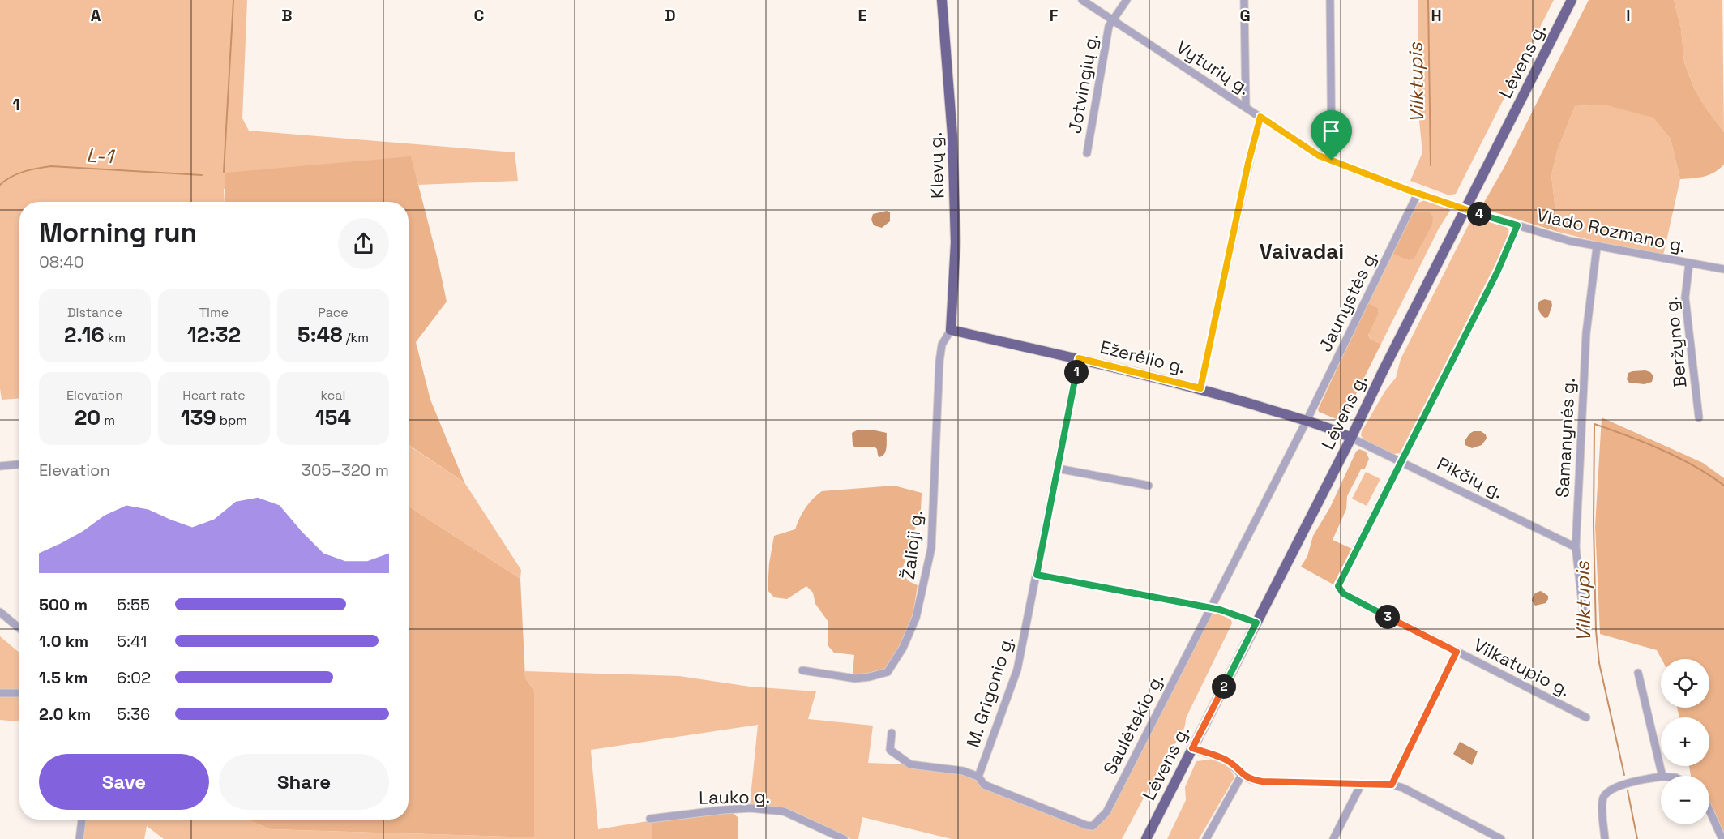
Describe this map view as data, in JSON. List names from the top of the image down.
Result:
{
  "streets": {
    "main road": ["Lėvens g.", "Klevų g.", "Ežerėlio g."],
    "street": [
      "Vyturių g.",
      "Jotvingių g.",
      "Vlado Rozmano g.",
      "Jaunystės g.",
      "Beržyno g.",
      "Samanynės g.",
      "Pikčių g.",
      "Žalioji g.",
      "Vilkatupio g.",
      "M. Grigonio g.",
      "Saulėtekio g.",
      "Lauko g."
    ]
  },
  "crossings": [
    ["Lėvens g.", "Vyturių g."],
    ["Lėvens g.", "Vlado Rozmano g."],
    ["Lėvens g.", "Ežerėlio g."],
    ["Lėvens g.", "Pikčių g."],
    ["Vyturių g.", "Jotvingių g."],
    ["Vyturių g.", "Vlado Rozmano g."],
    ["Vyturių g.", "Jaunystės g."],
    ["Klevų g.", "Ežerėlio g."],
    ["Klevų g.", "Žalioji g."],
    ["Vlado Rozmano g.", "Beržyno g."],
    ["Vlado Rozmano g.", "Samanynės g."],
    ["Vlado Rozmano g.", "Vilkatupio g."],
    ["Jaunystės g.", "Ežerėlio g."],
    ["Jaunystės g.", "Saulėtekio g."],
    ["Ežerėlio g.", "Pikčių g."],
    ["Ežerėlio g.", "Žalioji g."],
    ["Ežerėlio g.", "M. Grigonio g."],
    ["Ežerėlio g.", "Saulėtekio g."],
    ["Samanynės g.", "Pikčių g."],
    ["Pikčių g.", "Vilkatupio g."],
    ["M. Grigonio g.", "Saulėtekio g."]
  ],
  "districts": ["Vaivadai"],
  "water": ["Vilktupis", "L-1"],
  "page": {
    "pins": [
      "4",
      "1",
      "3",
      "2"
    ],
    "heading": ["Morning run", "08:40"],
    "stats": [
      ["Distance", "2.16 km"],
      ["Time", "12:32"],
      ["Pace", "5:48 /km"],
      ["Elevation", "20 m"],
      ["Heart rate", "139 bpm"],
      ["kcal", "154"]
    ],
    "chart": ["Elevation", "305–320 m"],
    "list": [
      {
        "name": "500 m",
        "note": "5:55"
      },
      {
        "name": "1.0 km",
        "note": "5:41"
      },
      {
        "name": "1.5 km",
        "note": "6:02"
      },
      {
        "name": "2.0 km",
        "note": "5:36"
      }
    ],
    "map_buttons": ["+", "−"],
    "buttons": ["Save", "Share"]
  },
  "grid": {
    "columns": [
      "A",
      "B",
      "C",
      "D",
      "E",
      "F",
      "G",
      "H",
      "I"
    ],
    "rows": ["1"]
  }
}
